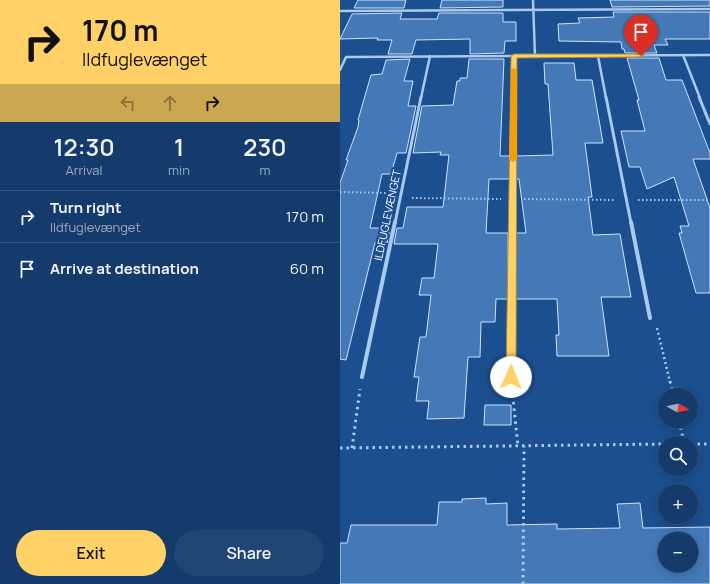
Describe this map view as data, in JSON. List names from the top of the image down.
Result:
{
  "streets": {
    "street": ["ILDFUGLEVÆNGET"]
  },
  "north": "right",
  "page": {
    "turn": ["170 m", "Ildfuglevænget"],
    "eta": [
      "12:30",
      "Arrival",
      "1",
      "min",
      "230",
      "m"
    ],
    "list": [
      {
        "name": "Turn right",
        "note": "Ildfuglevænget",
        "value": "170 m"
      },
      {
        "name": "Arrive at destination",
        "value": "60 m"
      }
    ],
    "map_buttons": ["+", "−"],
    "buttons": ["Exit", "Share"]
  }
}
